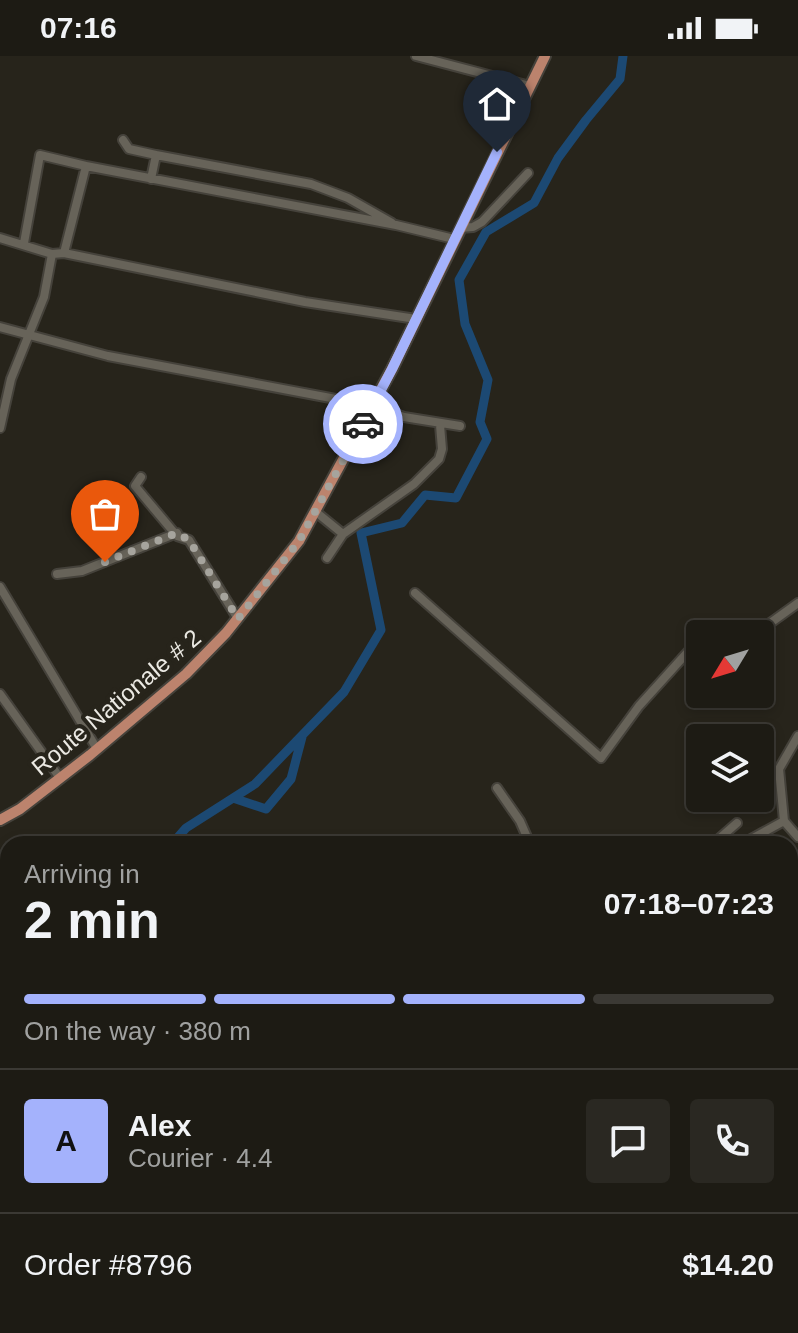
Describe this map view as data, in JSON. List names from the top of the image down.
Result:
{
  "streets": {
    "main road": ["Route Nationale # 2"]
  },
  "north": "bottom left",
  "page": {
    "status": "07:16",
    "heading": ["2 min", "Arriving in", "07:18–07:23"],
    "panel": [
      "Alex",
      "Courier · 4.4",
      "Order #8796",
      "$14.20"
    ],
    "bar": "On the way · 380 m",
    "round": "A"
  }
}
